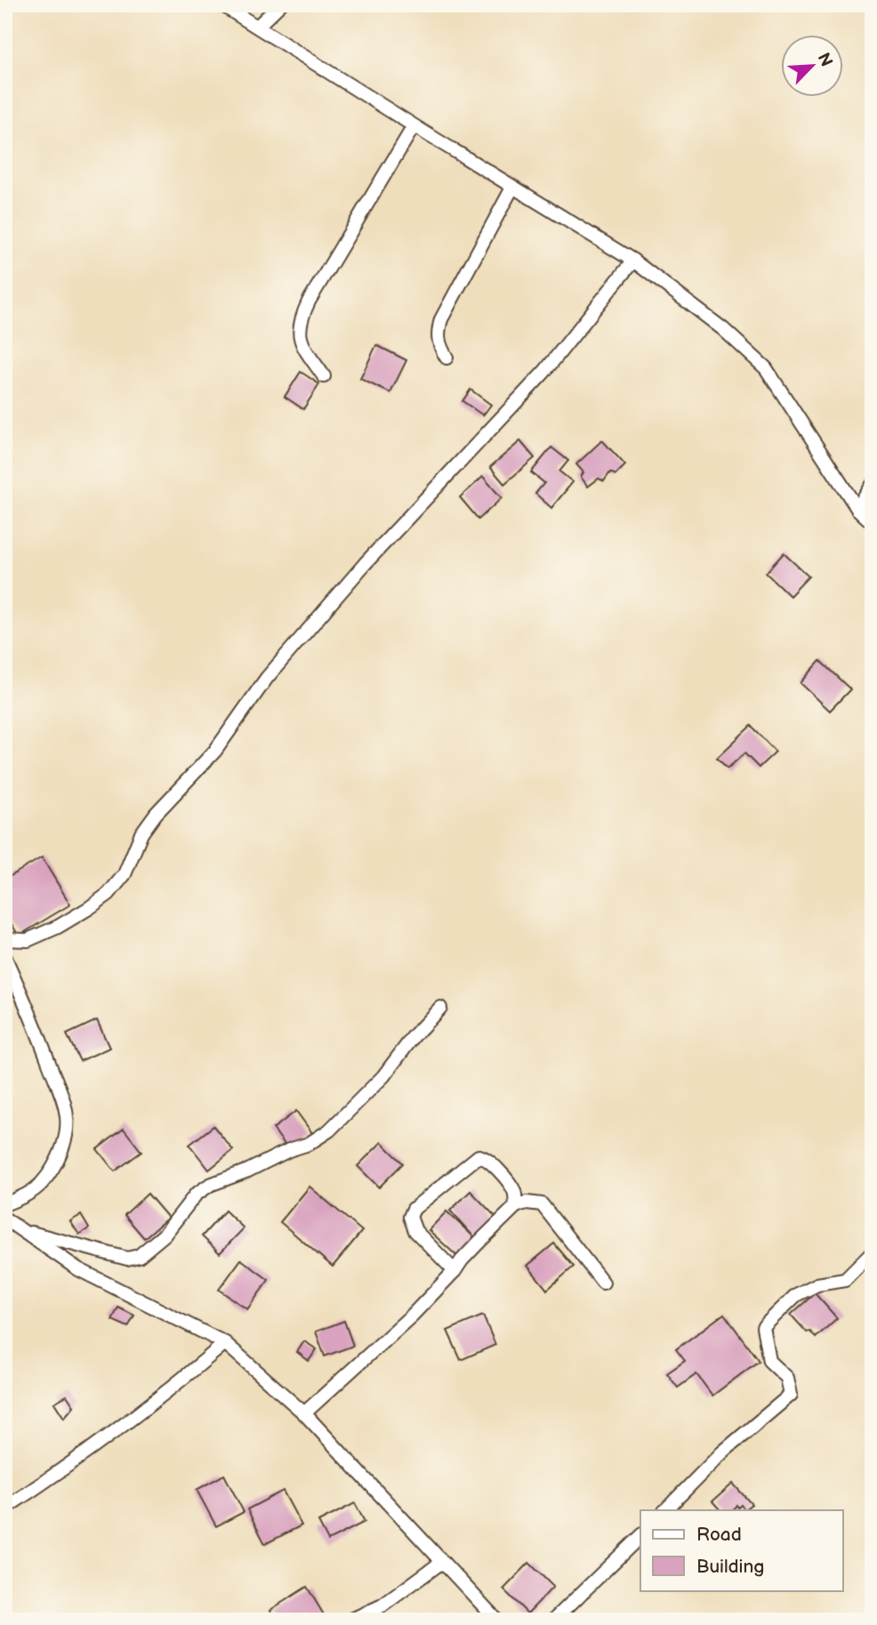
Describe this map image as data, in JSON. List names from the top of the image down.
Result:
{
  "legend": ["Road", "Building"],
  "north": "top right"
}
